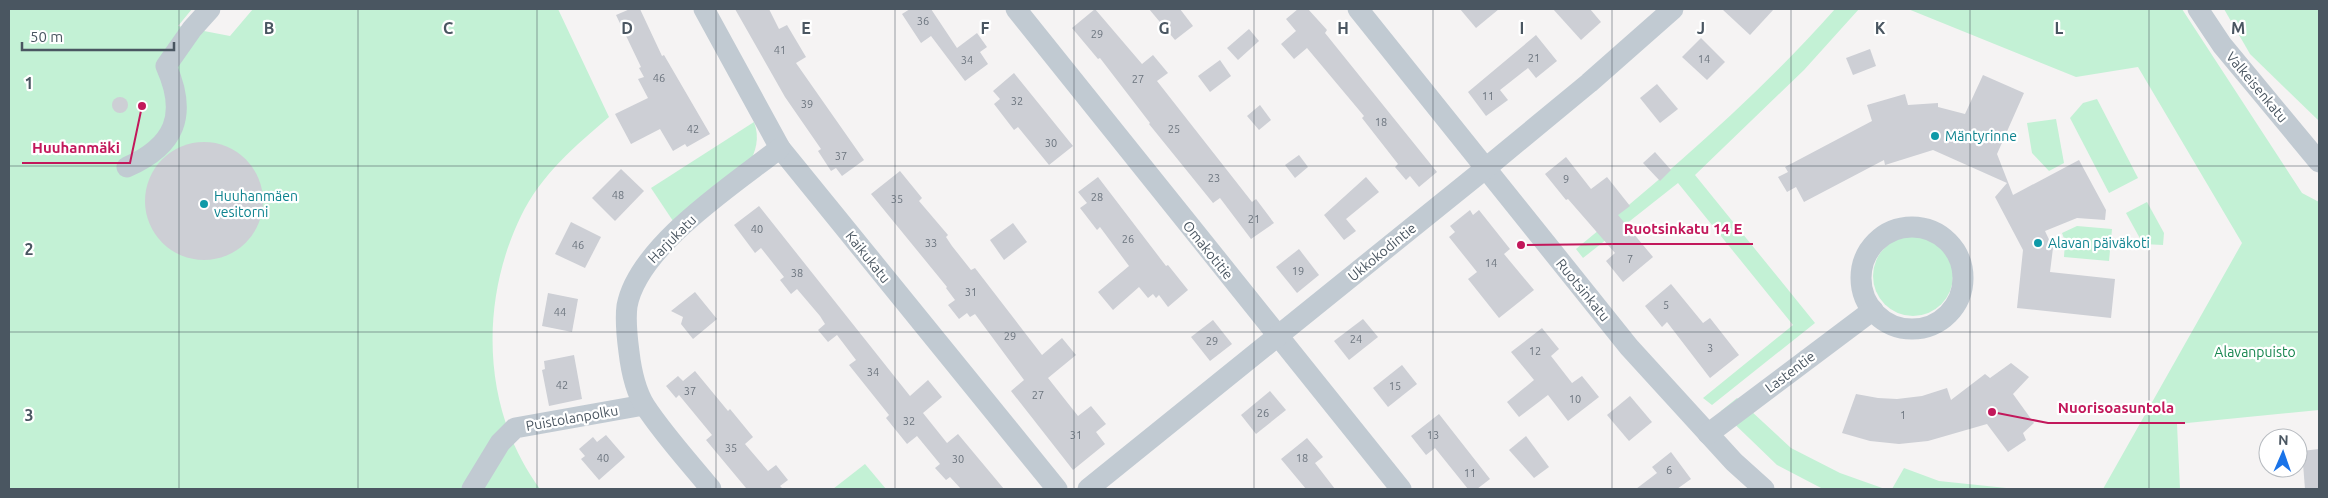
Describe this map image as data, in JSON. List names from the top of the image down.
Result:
{
  "streets": {
    "street": [
      "Valkeisenkatu",
      "Harjukatu",
      "Omakotitie",
      "Ukkokodintie",
      "Kaikukatu",
      "Ruotsinkatu",
      "Lastentie",
      "Puistolanpolku"
    ]
  },
  "crossings": [
    ["Harjukatu", "Kaikukatu"],
    ["Harjukatu", "Puistolanpolku"],
    ["Omakotitie", "Ukkokodintie"],
    ["Ukkokodintie", "Ruotsinkatu"],
    ["Ruotsinkatu", "Lastentie"]
  ],
  "parks": ["Alavanpuisto"],
  "places": [
    "Huuhanmäki",
    "Mäntyrinne",
    "Huuhanmäen vesitorni",
    "Alavan päiväkoti",
    "Ruotsinkatu 14 E",
    "Nuorisoasuntola"
  ],
  "house_numbers": [
    "36",
    "29",
    "41",
    "21",
    "14",
    "34",
    "46",
    "27",
    "11",
    "32",
    "39",
    "18",
    "42",
    "25",
    "30",
    "37",
    "23",
    "9",
    "48",
    "28",
    "35",
    "21",
    "40",
    "26",
    "33",
    "46",
    "7",
    "14",
    "19",
    "38",
    "31",
    "5",
    "44",
    "29",
    "24",
    "29",
    "3",
    "12",
    "34",
    "42",
    "15",
    "37",
    "27",
    "10",
    "26",
    "1",
    "32",
    "31",
    "13",
    "35",
    "40",
    "18",
    "30",
    "6",
    "11"
  ],
  "scale_bar": "50 m",
  "north": "top",
  "grid": {
    "columns": [
      "B",
      "C",
      "D",
      "E",
      "F",
      "G",
      "H",
      "I",
      "J",
      "K",
      "L",
      "M"
    ],
    "rows": ["1", "2", "3"]
  }
}
